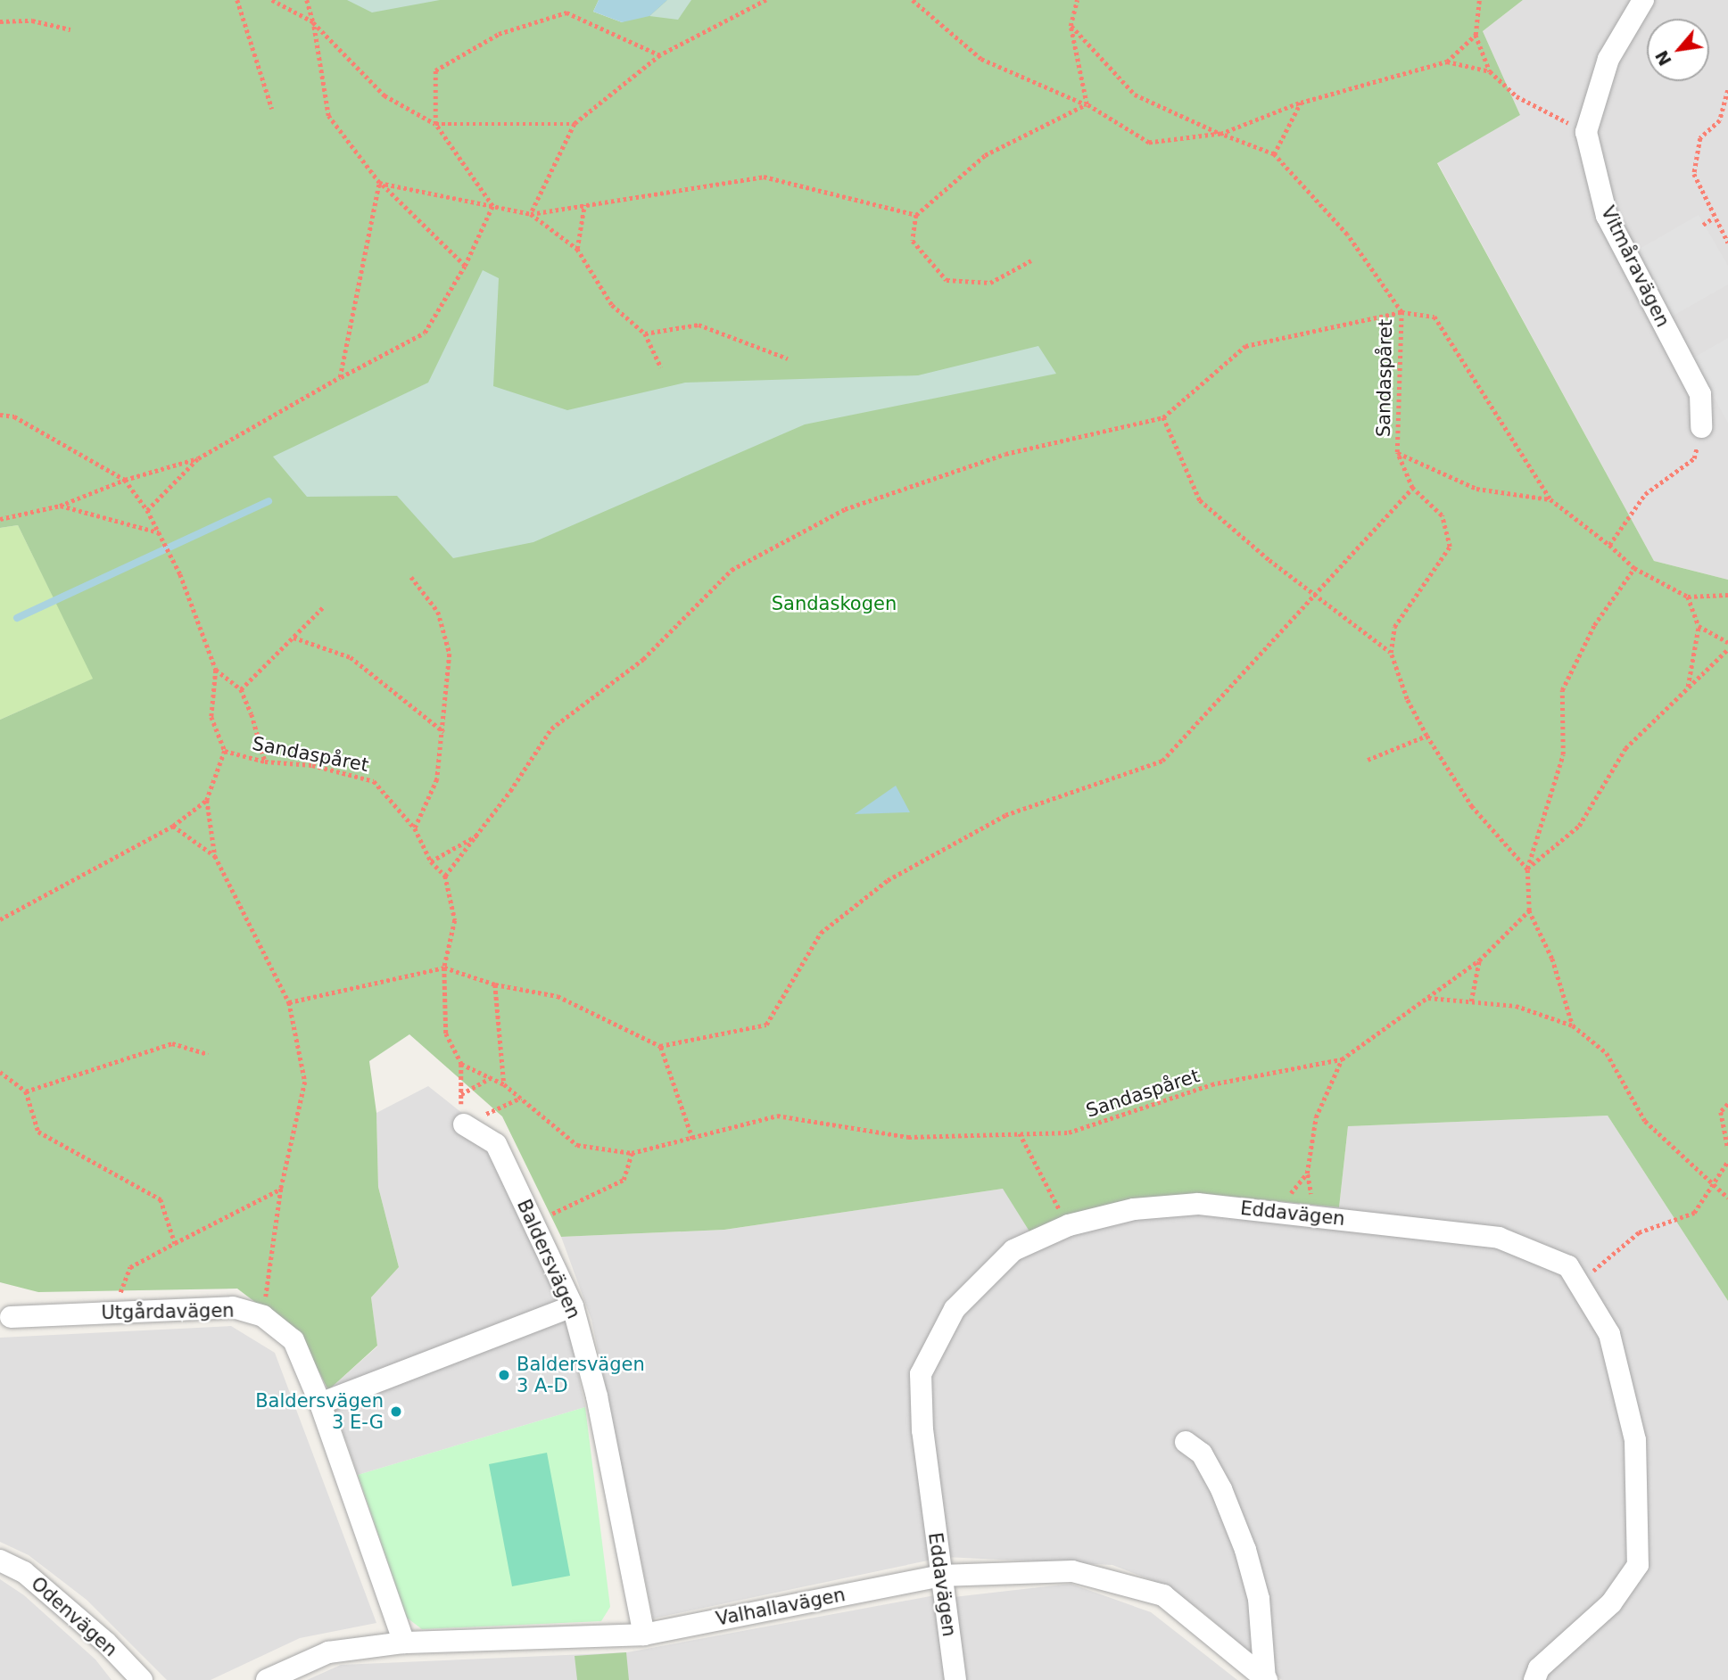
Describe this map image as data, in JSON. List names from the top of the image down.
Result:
{
  "streets": {
    "street": [
      "Vitmåravägen",
      "Eddavägen",
      "Baldersvägen",
      "Utgårdavägen",
      "Valhallavägen",
      "Odenvägen"
    ],
    "path": ["Sandaspåret"]
  },
  "crossings": [
    ["Eddavägen", "Valhallavägen"],
    ["Baldersvägen", "Valhallavägen"],
    ["Utgårdavägen", "Valhallavägen"]
  ],
  "parks": ["Sandaskogen"],
  "places": ["Baldersvägen 3 A-D", "Baldersvägen 3 E-G"],
  "north": "bottom left"
}
